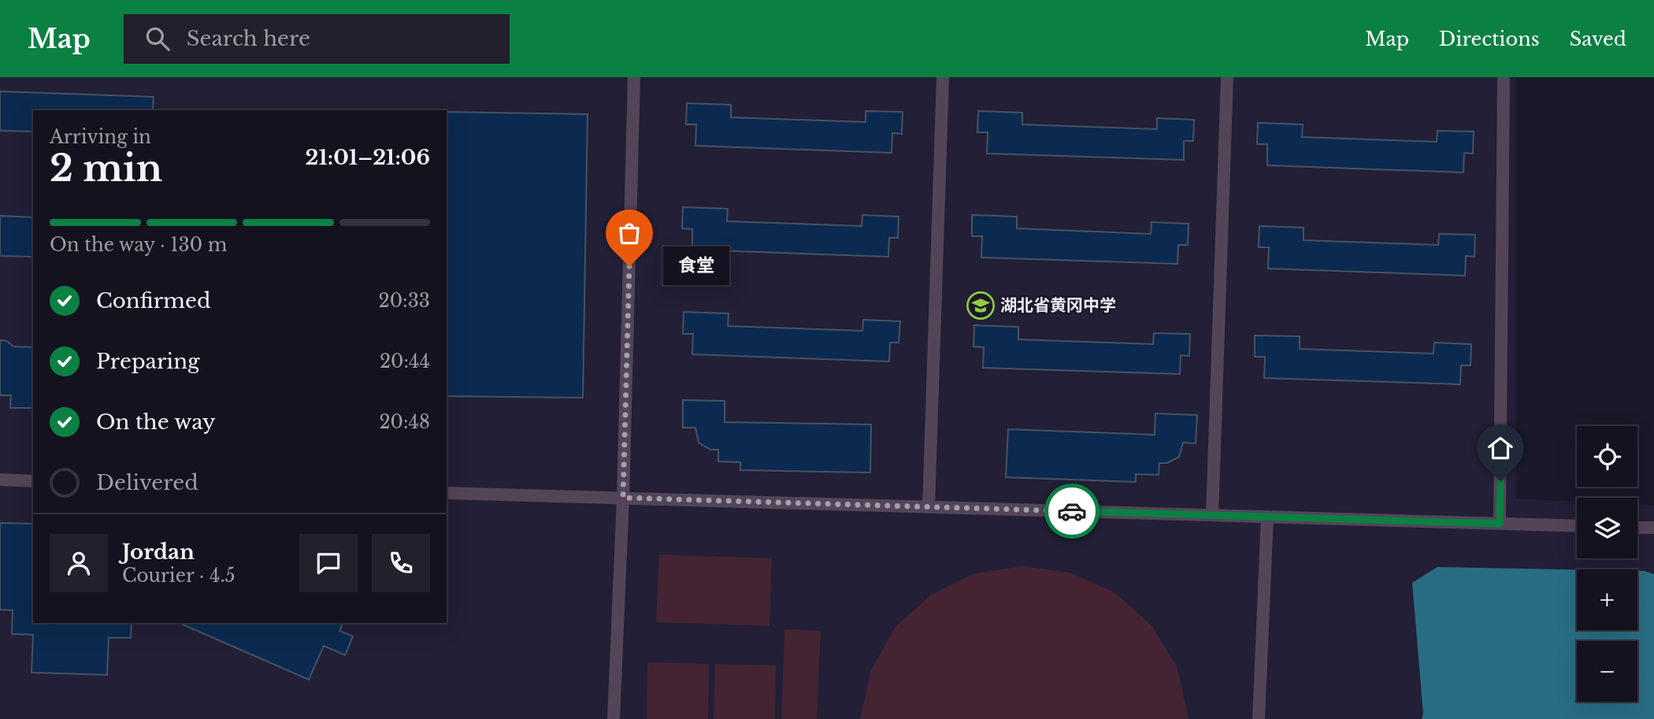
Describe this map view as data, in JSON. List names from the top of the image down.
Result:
{
  "places": {
    "other": ["食堂"],
    "school or university": ["湖北省黄冈中学"]
  },
  "page": {
    "header": "Map",
    "search": "Search here",
    "nav": ["Map", "Directions", "Saved"],
    "heading": ["2 min", "Arriving in", "21:01–21:06"],
    "panel": ["Jordan", "Courier · 4.5"],
    "bar": "On the way · 130 m",
    "bubble": "食堂",
    "list": [
      ["Confirmed", "20:33"],
      ["Preparing", "20:44"],
      ["On the way", "20:48"],
      "Delivered"
    ],
    "map_buttons": ["+", "−"]
  }
}
